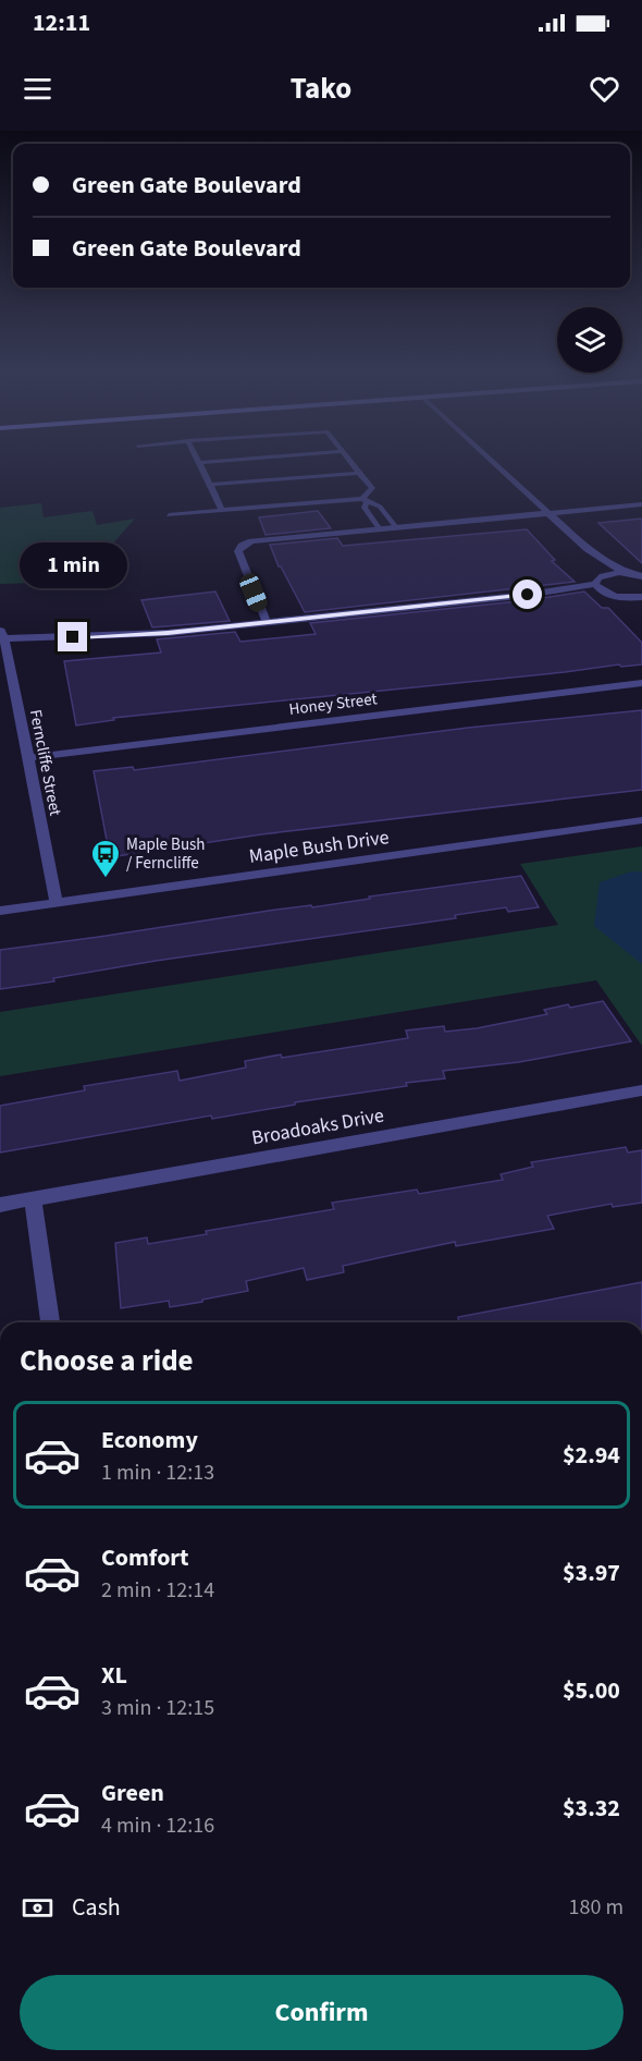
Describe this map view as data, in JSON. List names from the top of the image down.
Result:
{
  "streets": {
    "street": [
      "Honey Street",
      "Ferncliffe Street",
      "Maple Bush Drive",
      "Broadoaks Drive"
    ]
  },
  "crossings": [
    ["Honey Street", "Ferncliffe Street"],
    ["Ferncliffe Street", "Maple Bush Drive"]
  ],
  "places": {
    "bus stop": ["Maple Bush / Ferncliffe"]
  },
  "page": {
    "status": "12:11",
    "header": "Tako",
    "banner": ["Green Gate Boulevard", "Green Gate Boulevard"],
    "bubble": "1 min",
    "heading": "Choose a ride",
    "list": [
      {
        "name": "Economy",
        "note": "1 min · 12:13",
        "value": "$2.94"
      },
      {
        "name": "Comfort",
        "note": "2 min · 12:14",
        "value": "$3.97"
      },
      {
        "name": "XL",
        "note": "3 min · 12:15",
        "value": "$5.00"
      },
      {
        "name": "Green",
        "note": "4 min · 12:16",
        "value": "$3.32"
      }
    ],
    "pay": ["Cash", "180 m"],
    "buttons": "Confirm"
  }
}
